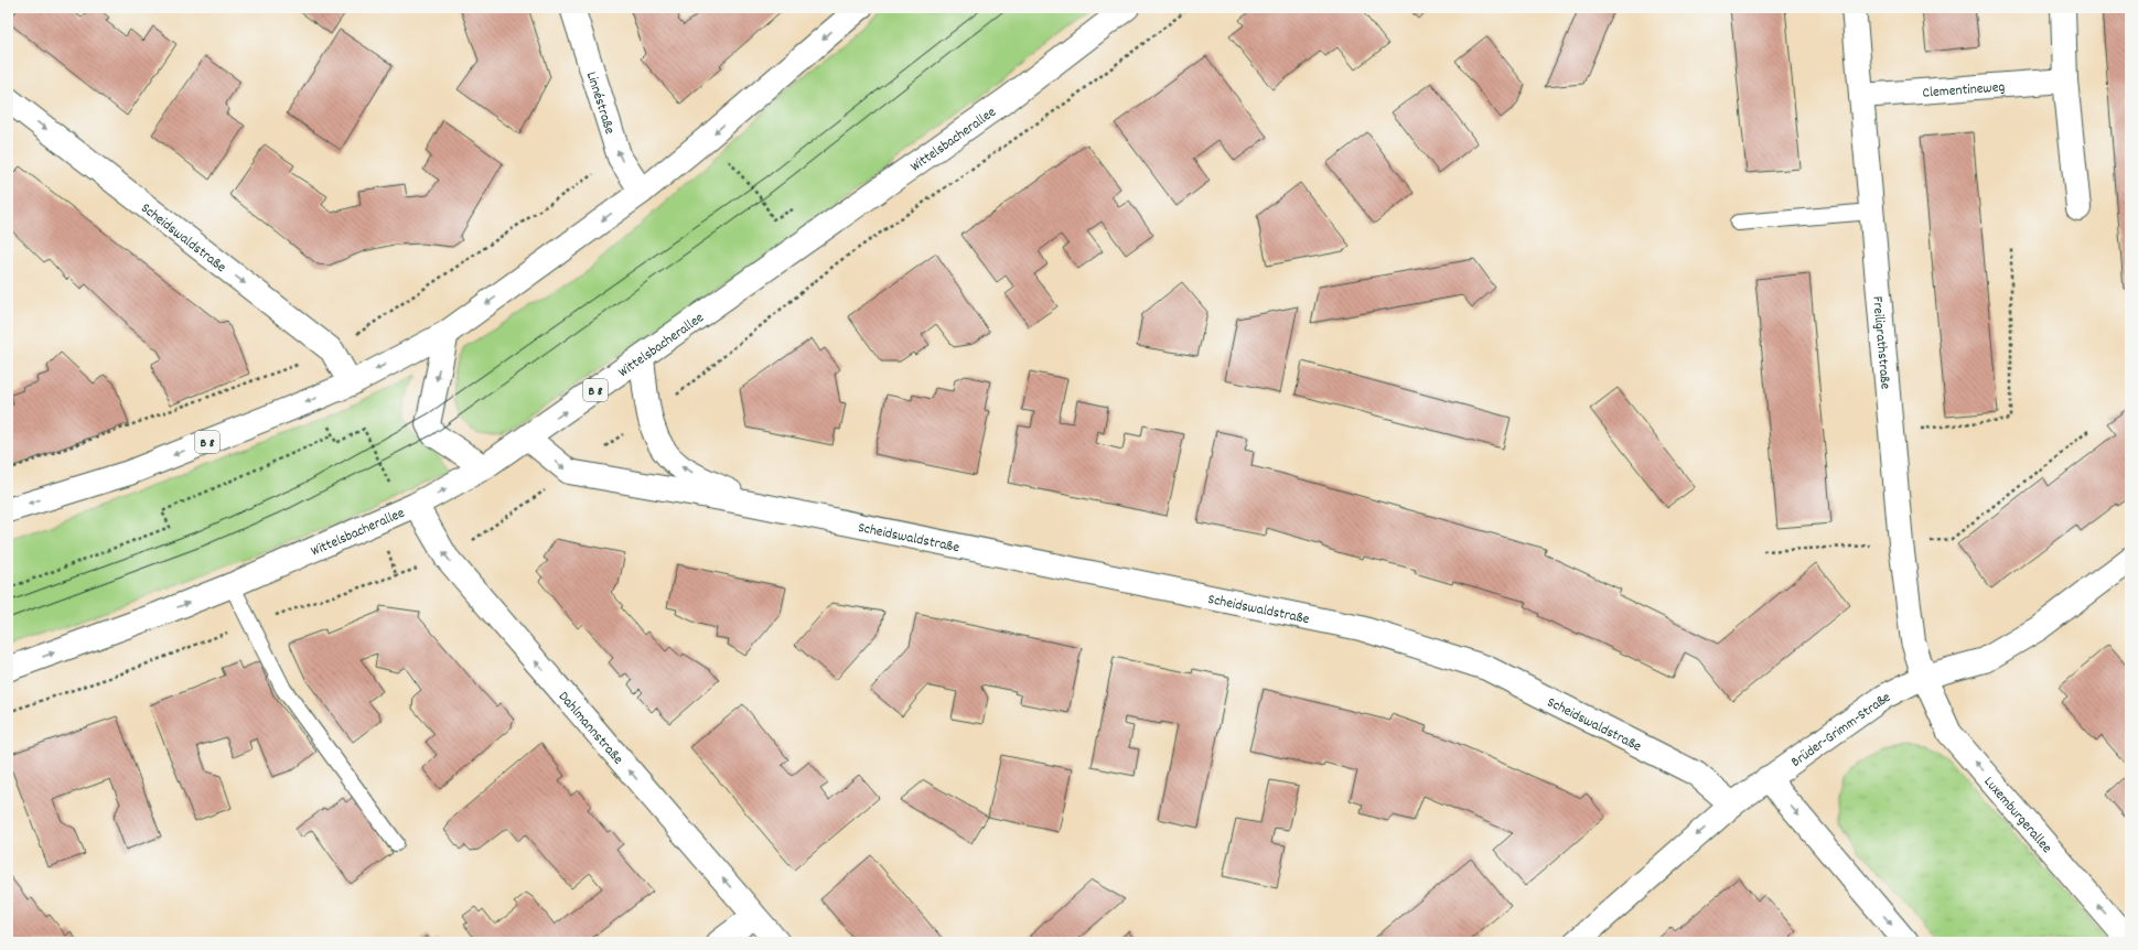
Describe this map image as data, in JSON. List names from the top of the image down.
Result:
{
  "streets": {
    "street": [
      "Clementineweg",
      "Linnéstraße",
      "Wittelsbacherallee",
      "Scheidswaldstraße",
      "Freiligrathstraße",
      "B 8",
      "Dahlmannstraße",
      "Brüder-Grimm-Straße",
      "Luxemburgerallee"
    ]
  },
  "crossings": [
    ["Clementineweg", "Freiligrathstraße"],
    ["Linnéstraße", "B 8"],
    ["Wittelsbacherallee", "Scheidswaldstraße"],
    ["Wittelsbacherallee", "Dahlmannstraße"],
    ["Scheidswaldstraße", "B 8"],
    ["Scheidswaldstraße", "Brüder-Grimm-Straße"],
    ["Freiligrathstraße", "Brüder-Grimm-Straße"],
    ["Freiligrathstraße", "Luxemburgerallee"],
    ["Brüder-Grimm-Straße", "Luxemburgerallee"]
  ],
  "one_way": ["Linnéstraße", "Dahlmannstraße"]
}
